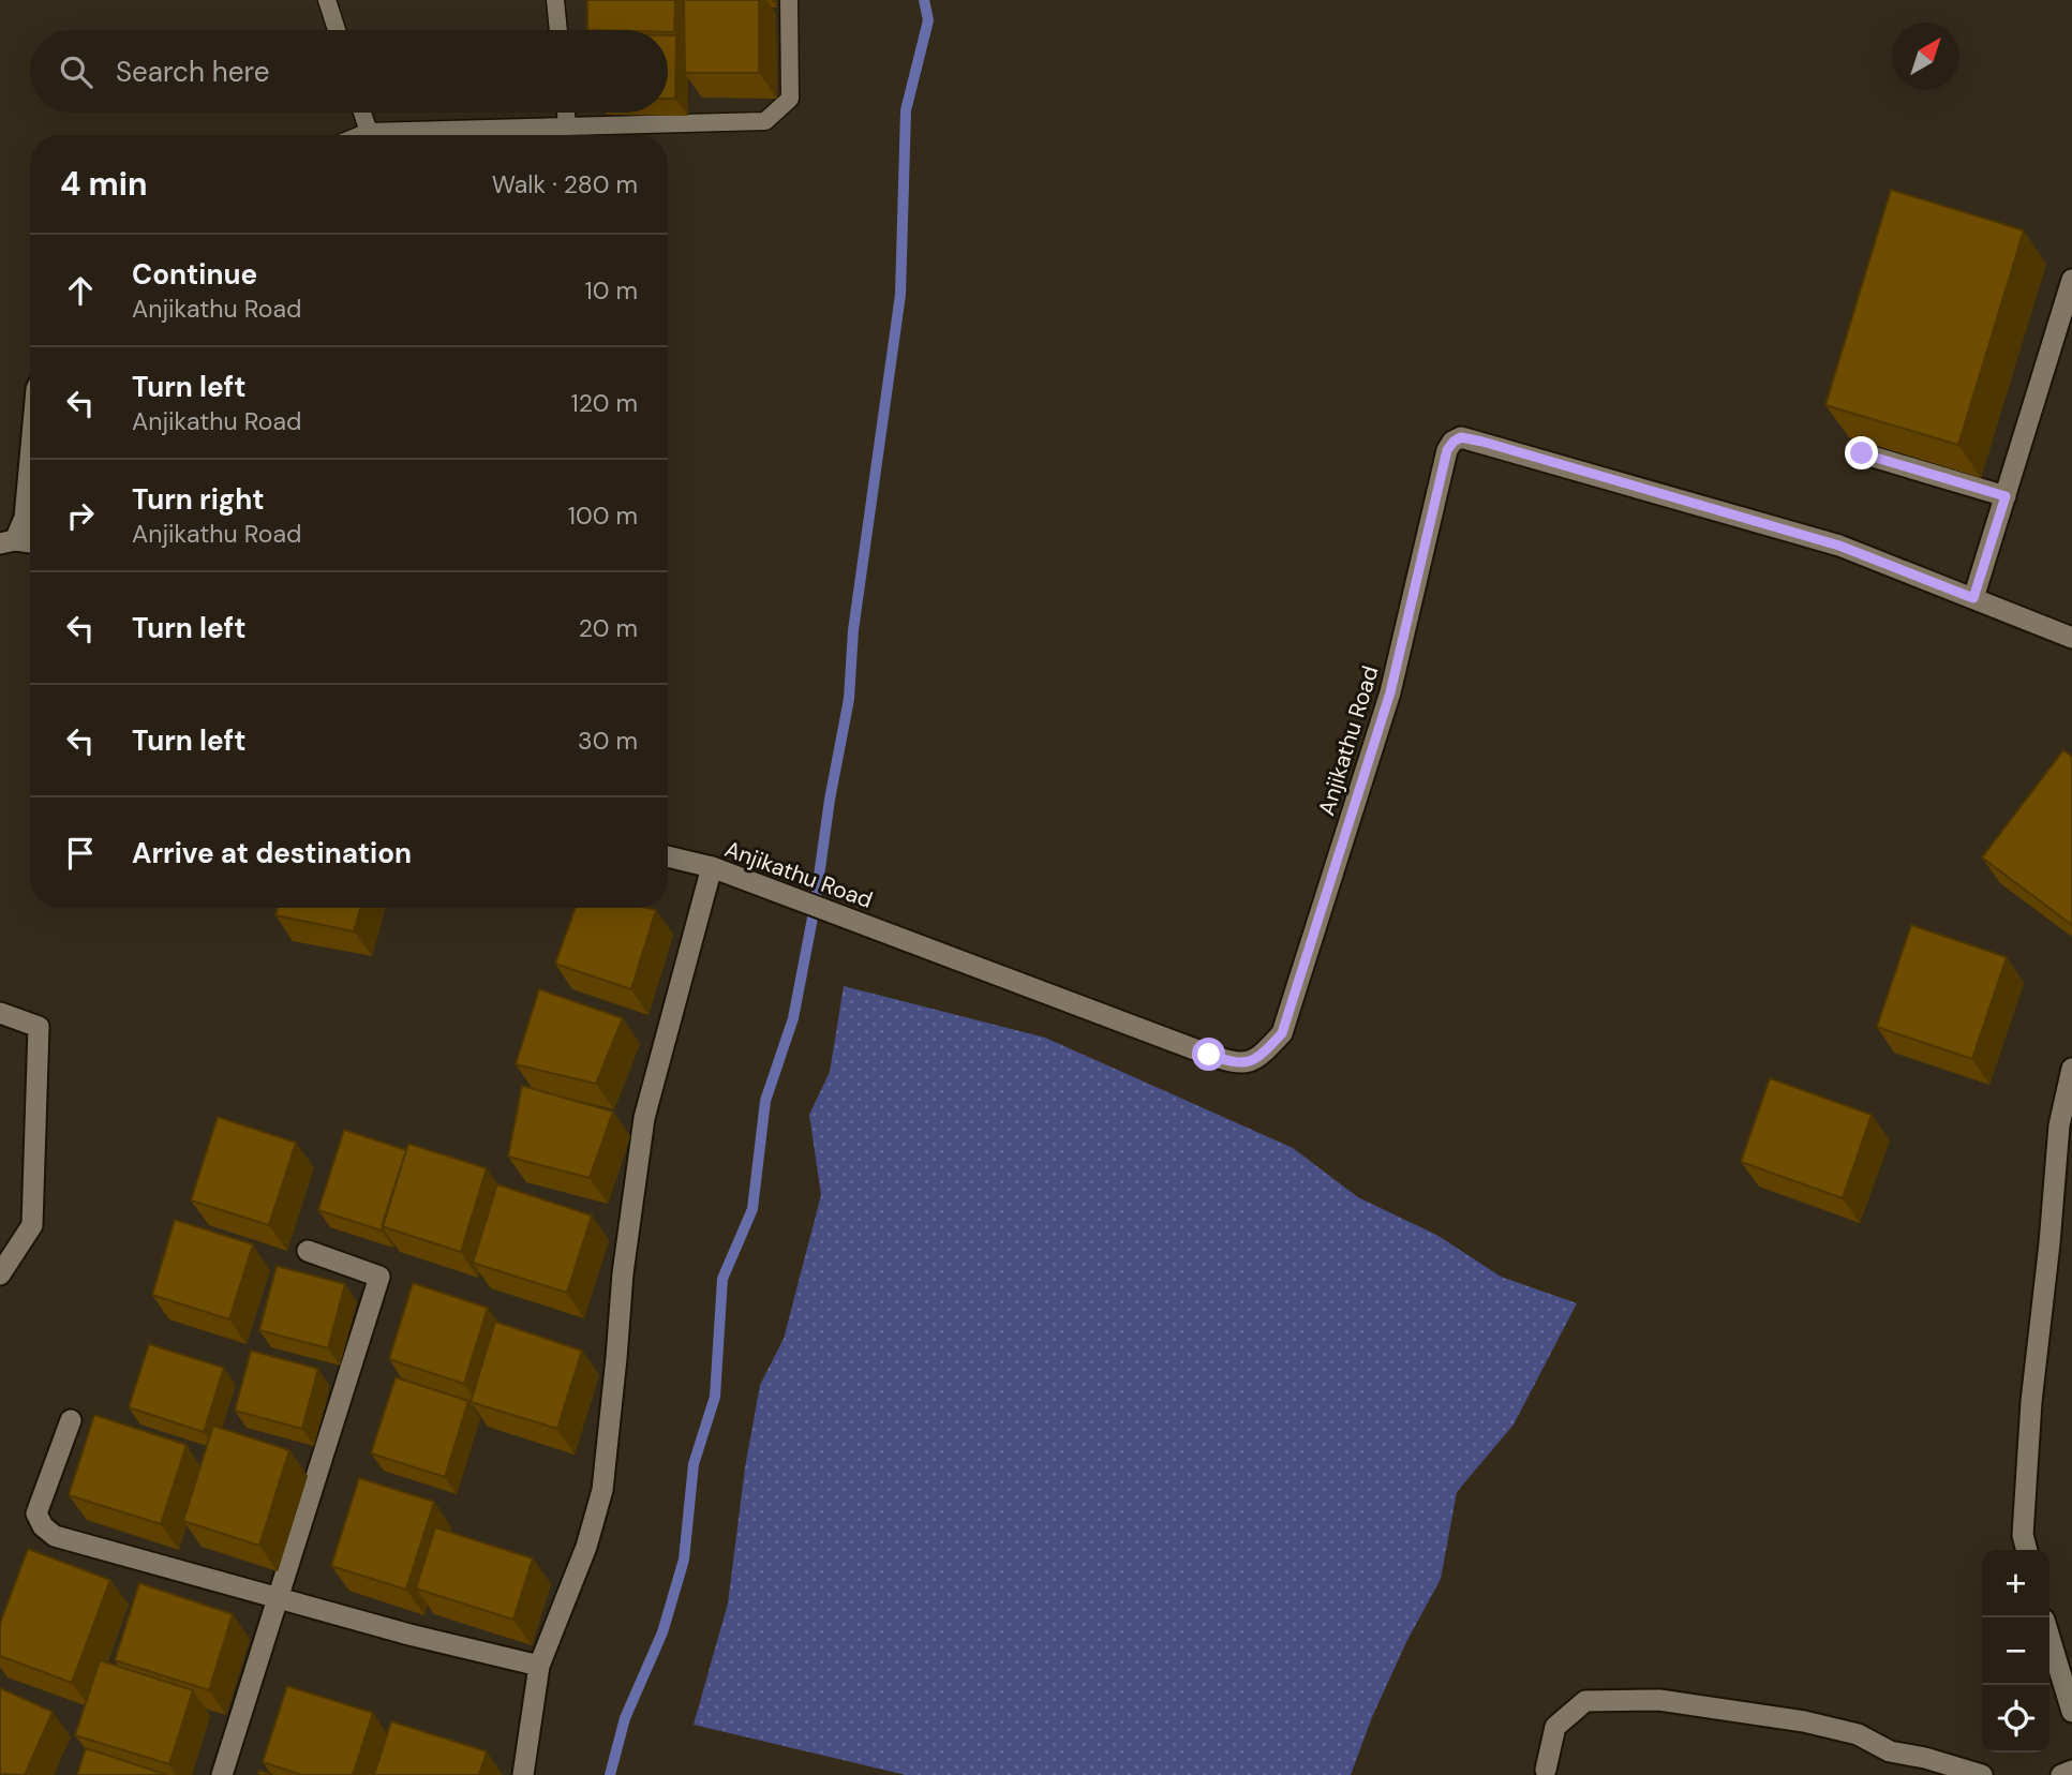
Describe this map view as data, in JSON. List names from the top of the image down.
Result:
{
  "streets": {
    "street": ["Anjikathu Road"]
  },
  "north": "top right",
  "page": {
    "search": "Search here",
    "heading": ["4 min", "Walk · 280 m"],
    "list": [
      ["Continue", "Anjikathu Road", "10 m"],
      ["Turn left", "Anjikathu Road", "120 m"],
      ["Turn right", "Anjikathu Road", "100 m"],
      ["Turn left", "20 m"],
      ["Turn left", "30 m"],
      "Arrive at destination"
    ],
    "map_buttons": ["+", "−"]
  }
}
